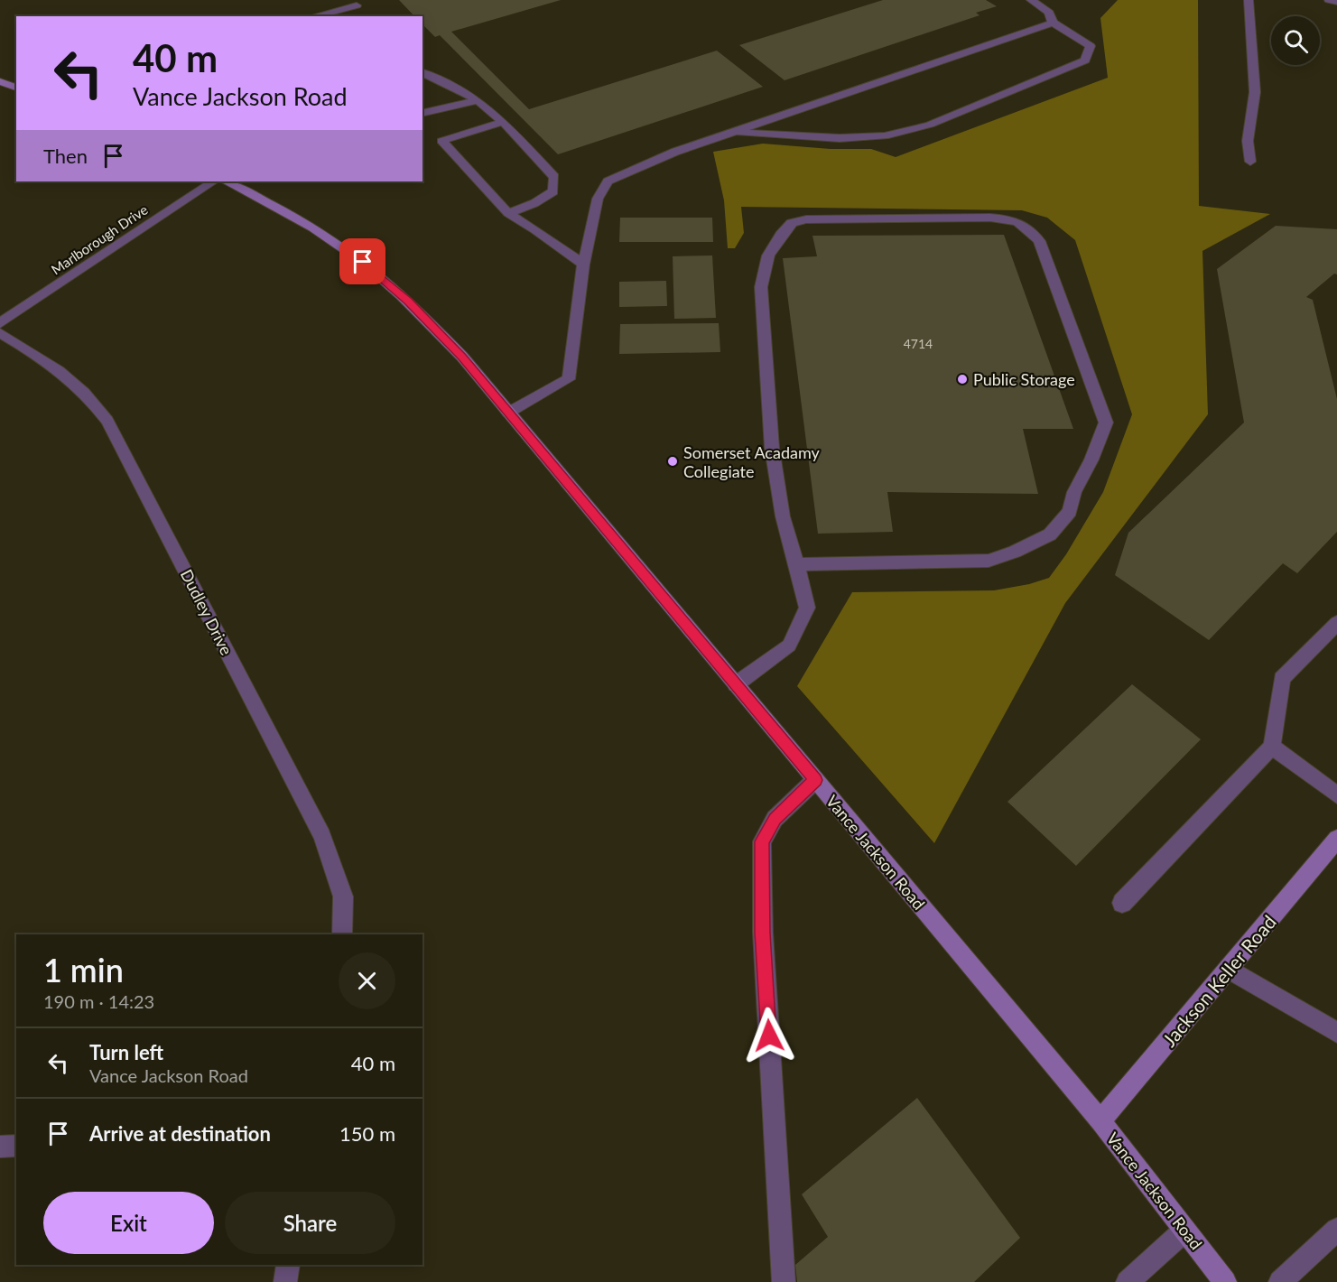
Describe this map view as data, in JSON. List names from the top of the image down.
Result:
{
  "streets": {
    "main road": ["Vance Jackson Road", "Jackson Keller Road"],
    "street": ["Marlborough Drive", "Dudley Drive"]
  },
  "crossings": [
    ["Vance Jackson Road", "Jackson Keller Road"]
  ],
  "places": ["Public Storage", "Somerset Acadamy Collegiate"],
  "house_numbers": ["4714"],
  "page": {
    "turn": ["40 m", "Vance Jackson Road"],
    "then": "Then",
    "heading": ["1 min", "190 m · 14:23"],
    "list": [
      {
        "name": "Turn left",
        "note": "Vance Jackson Road",
        "value": "40 m"
      },
      {
        "name": "Arrive at destination",
        "value": "150 m"
      }
    ],
    "buttons": ["Exit", "Share"]
  }
}
